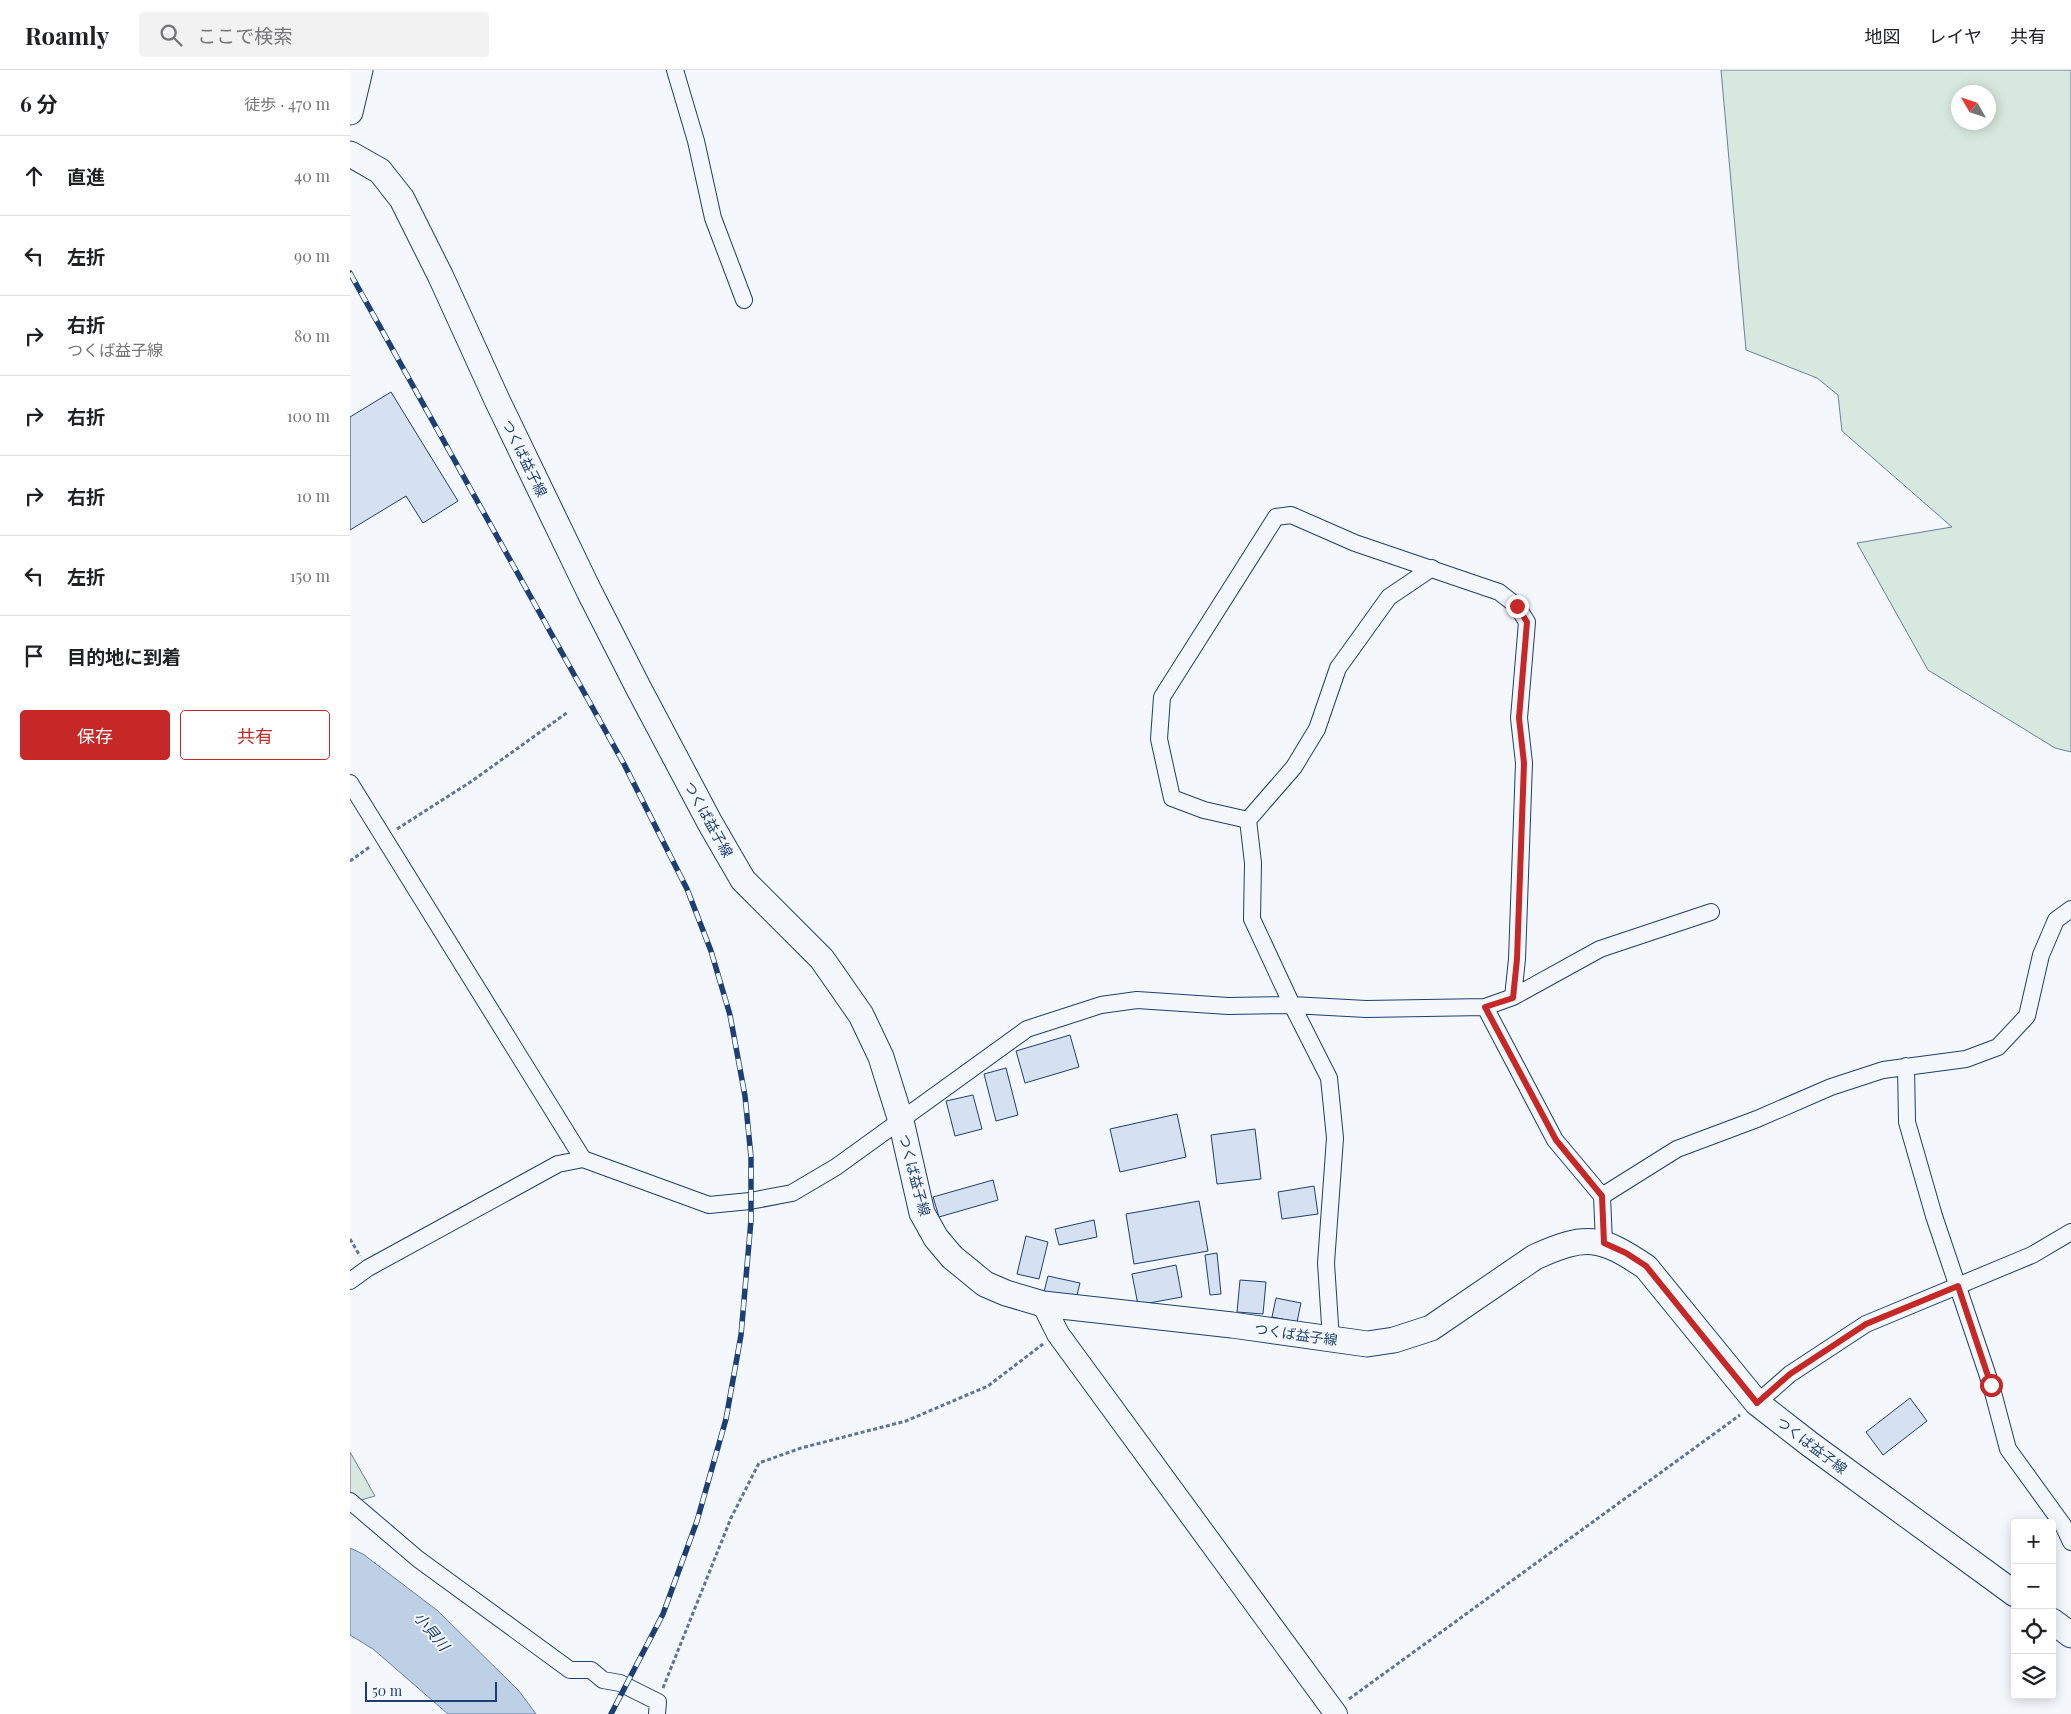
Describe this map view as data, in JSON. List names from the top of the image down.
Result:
{
  "streets": {
    "main road": ["つくば益子線"]
  },
  "water": ["小貝川"],
  "scale_bar": "50 m",
  "north": "top left",
  "page": {
    "header": "Roamly",
    "search": "ここで検索",
    "nav": ["地図", "レイヤ", "共有"],
    "heading": ["6 分", "徒歩 · 470 m"],
    "list": [
      ["直進", "40 m"],
      ["左折", "90 m"],
      ["右折", "つくば益子線", "80 m"],
      ["右折", "100 m"],
      ["右折", "10 m"],
      ["左折", "150 m"],
      "目的地に到着"
    ],
    "buttons": ["保存", "共有"],
    "map_buttons": ["+", "−"],
    "scale": "50 m"
  }
}
